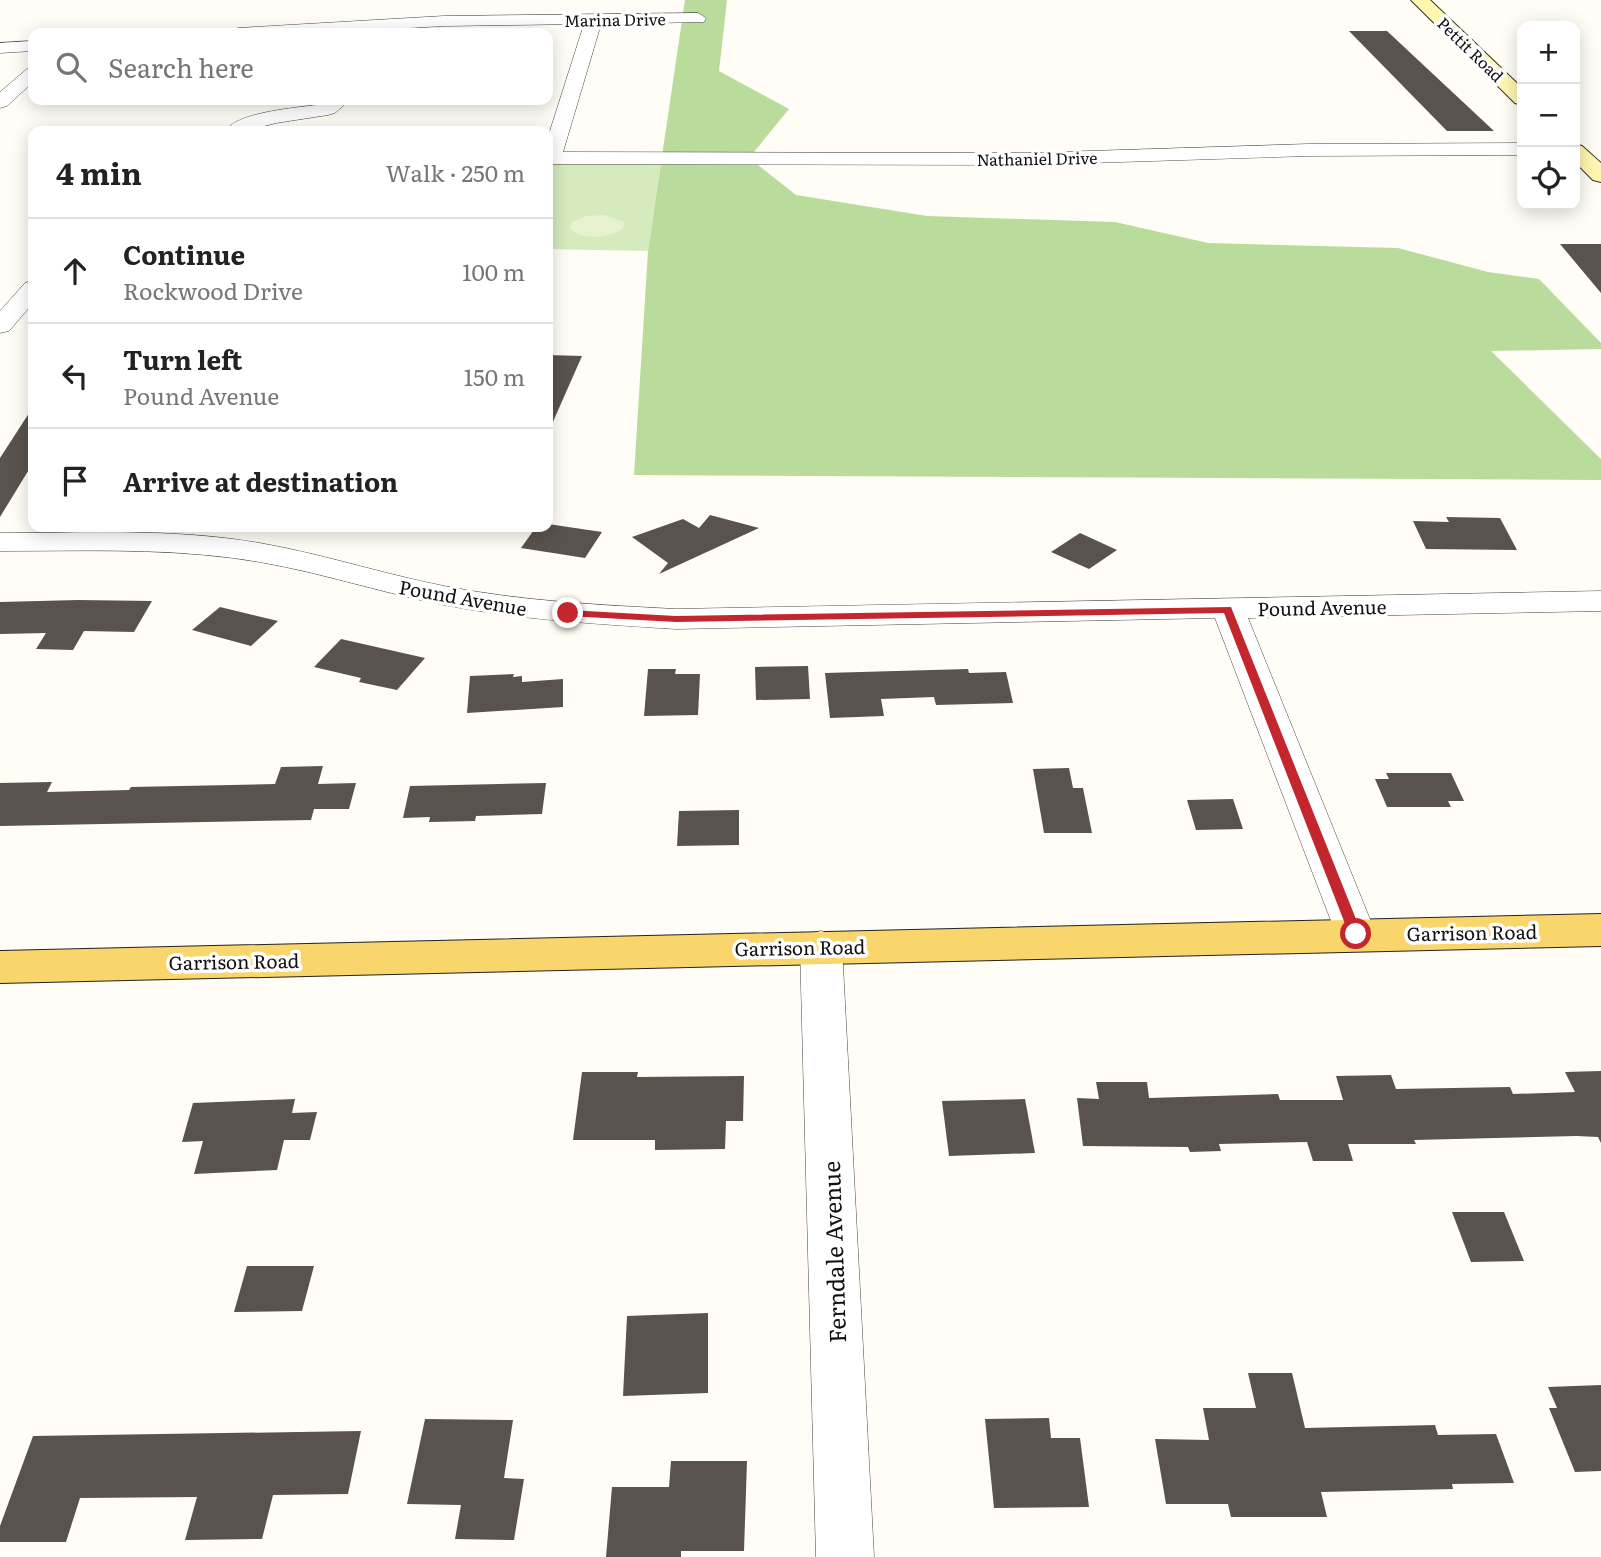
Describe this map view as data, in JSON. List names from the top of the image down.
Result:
{
  "streets": {
    "main road": ["Garrison Road"],
    "street": [
      "Marina Drive",
      "Pettit Road",
      "Nathaniel Drive",
      "Pound Avenue",
      "Ferndale Avenue"
    ]
  },
  "crossings": [
    ["Garrison Road", "Ferndale Avenue"]
  ],
  "page": {
    "map_buttons": ["+", "−"],
    "search": "Search here",
    "heading": ["4 min", "Walk · 250 m"],
    "list": [
      ["Continue", "Rockwood Drive", "100 m"],
      ["Turn left", "Pound Avenue", "150 m"],
      "Arrive at destination"
    ]
  }
}
